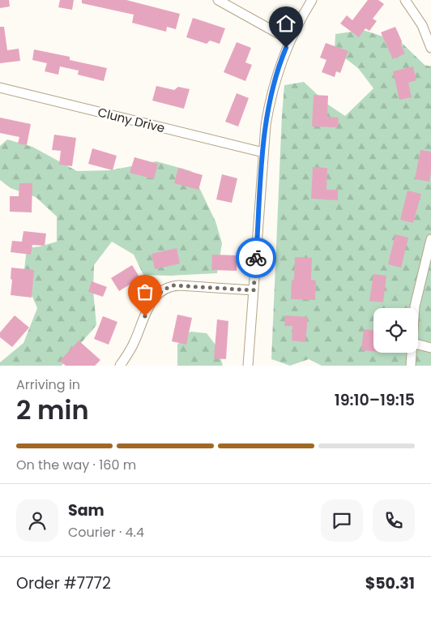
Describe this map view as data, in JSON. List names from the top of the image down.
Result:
{
  "streets": {
    "street": ["Cluny Drive"]
  },
  "page": {
    "heading": ["2 min", "Arriving in", "19:10–19:15"],
    "panel": [
      "Sam",
      "Courier · 4.4",
      "Order #7772",
      "$50.31"
    ],
    "bar": "On the way · 160 m"
  }
}
